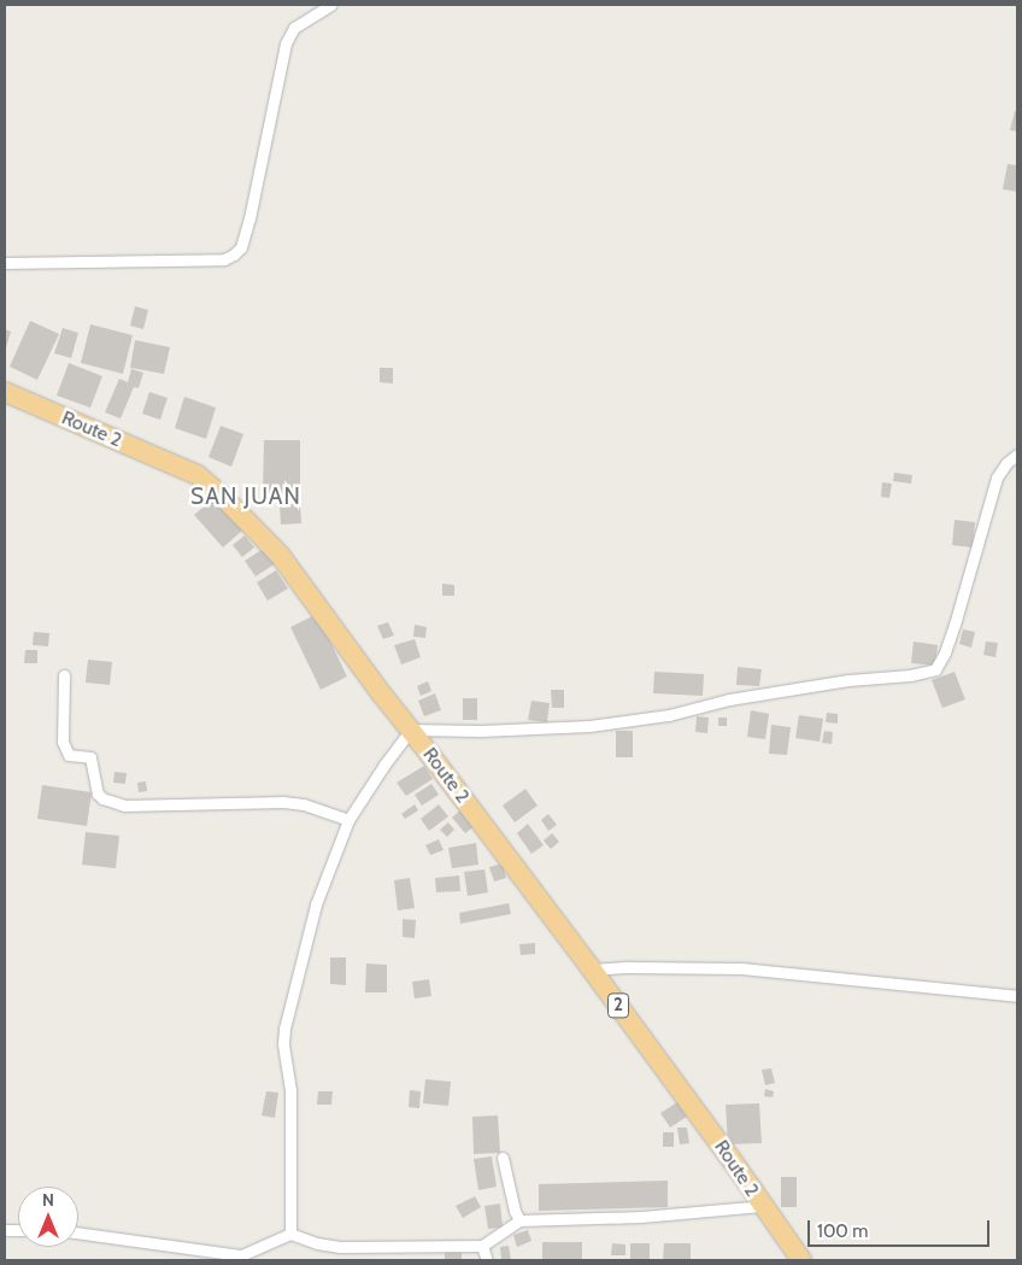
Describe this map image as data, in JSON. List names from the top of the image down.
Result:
{
  "streets": {
    "highway": ["Route 2", "2"]
  },
  "districts": ["SAN JUAN"],
  "scale_bar": "100 m",
  "north": "top"
}
